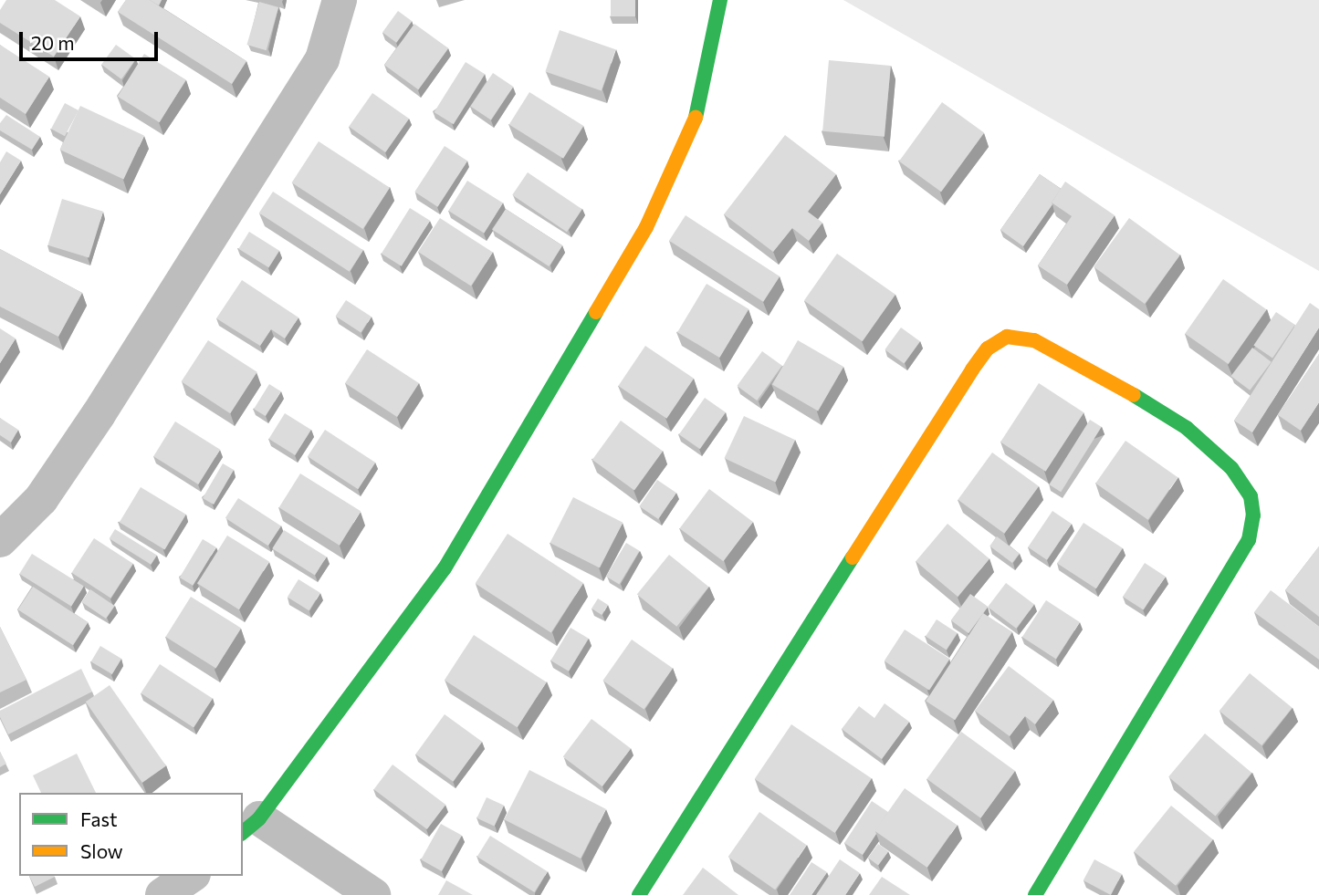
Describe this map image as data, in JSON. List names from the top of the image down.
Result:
{
  "legend": ["Fast", "Slow"],
  "scale_bar": "20 m"
}
